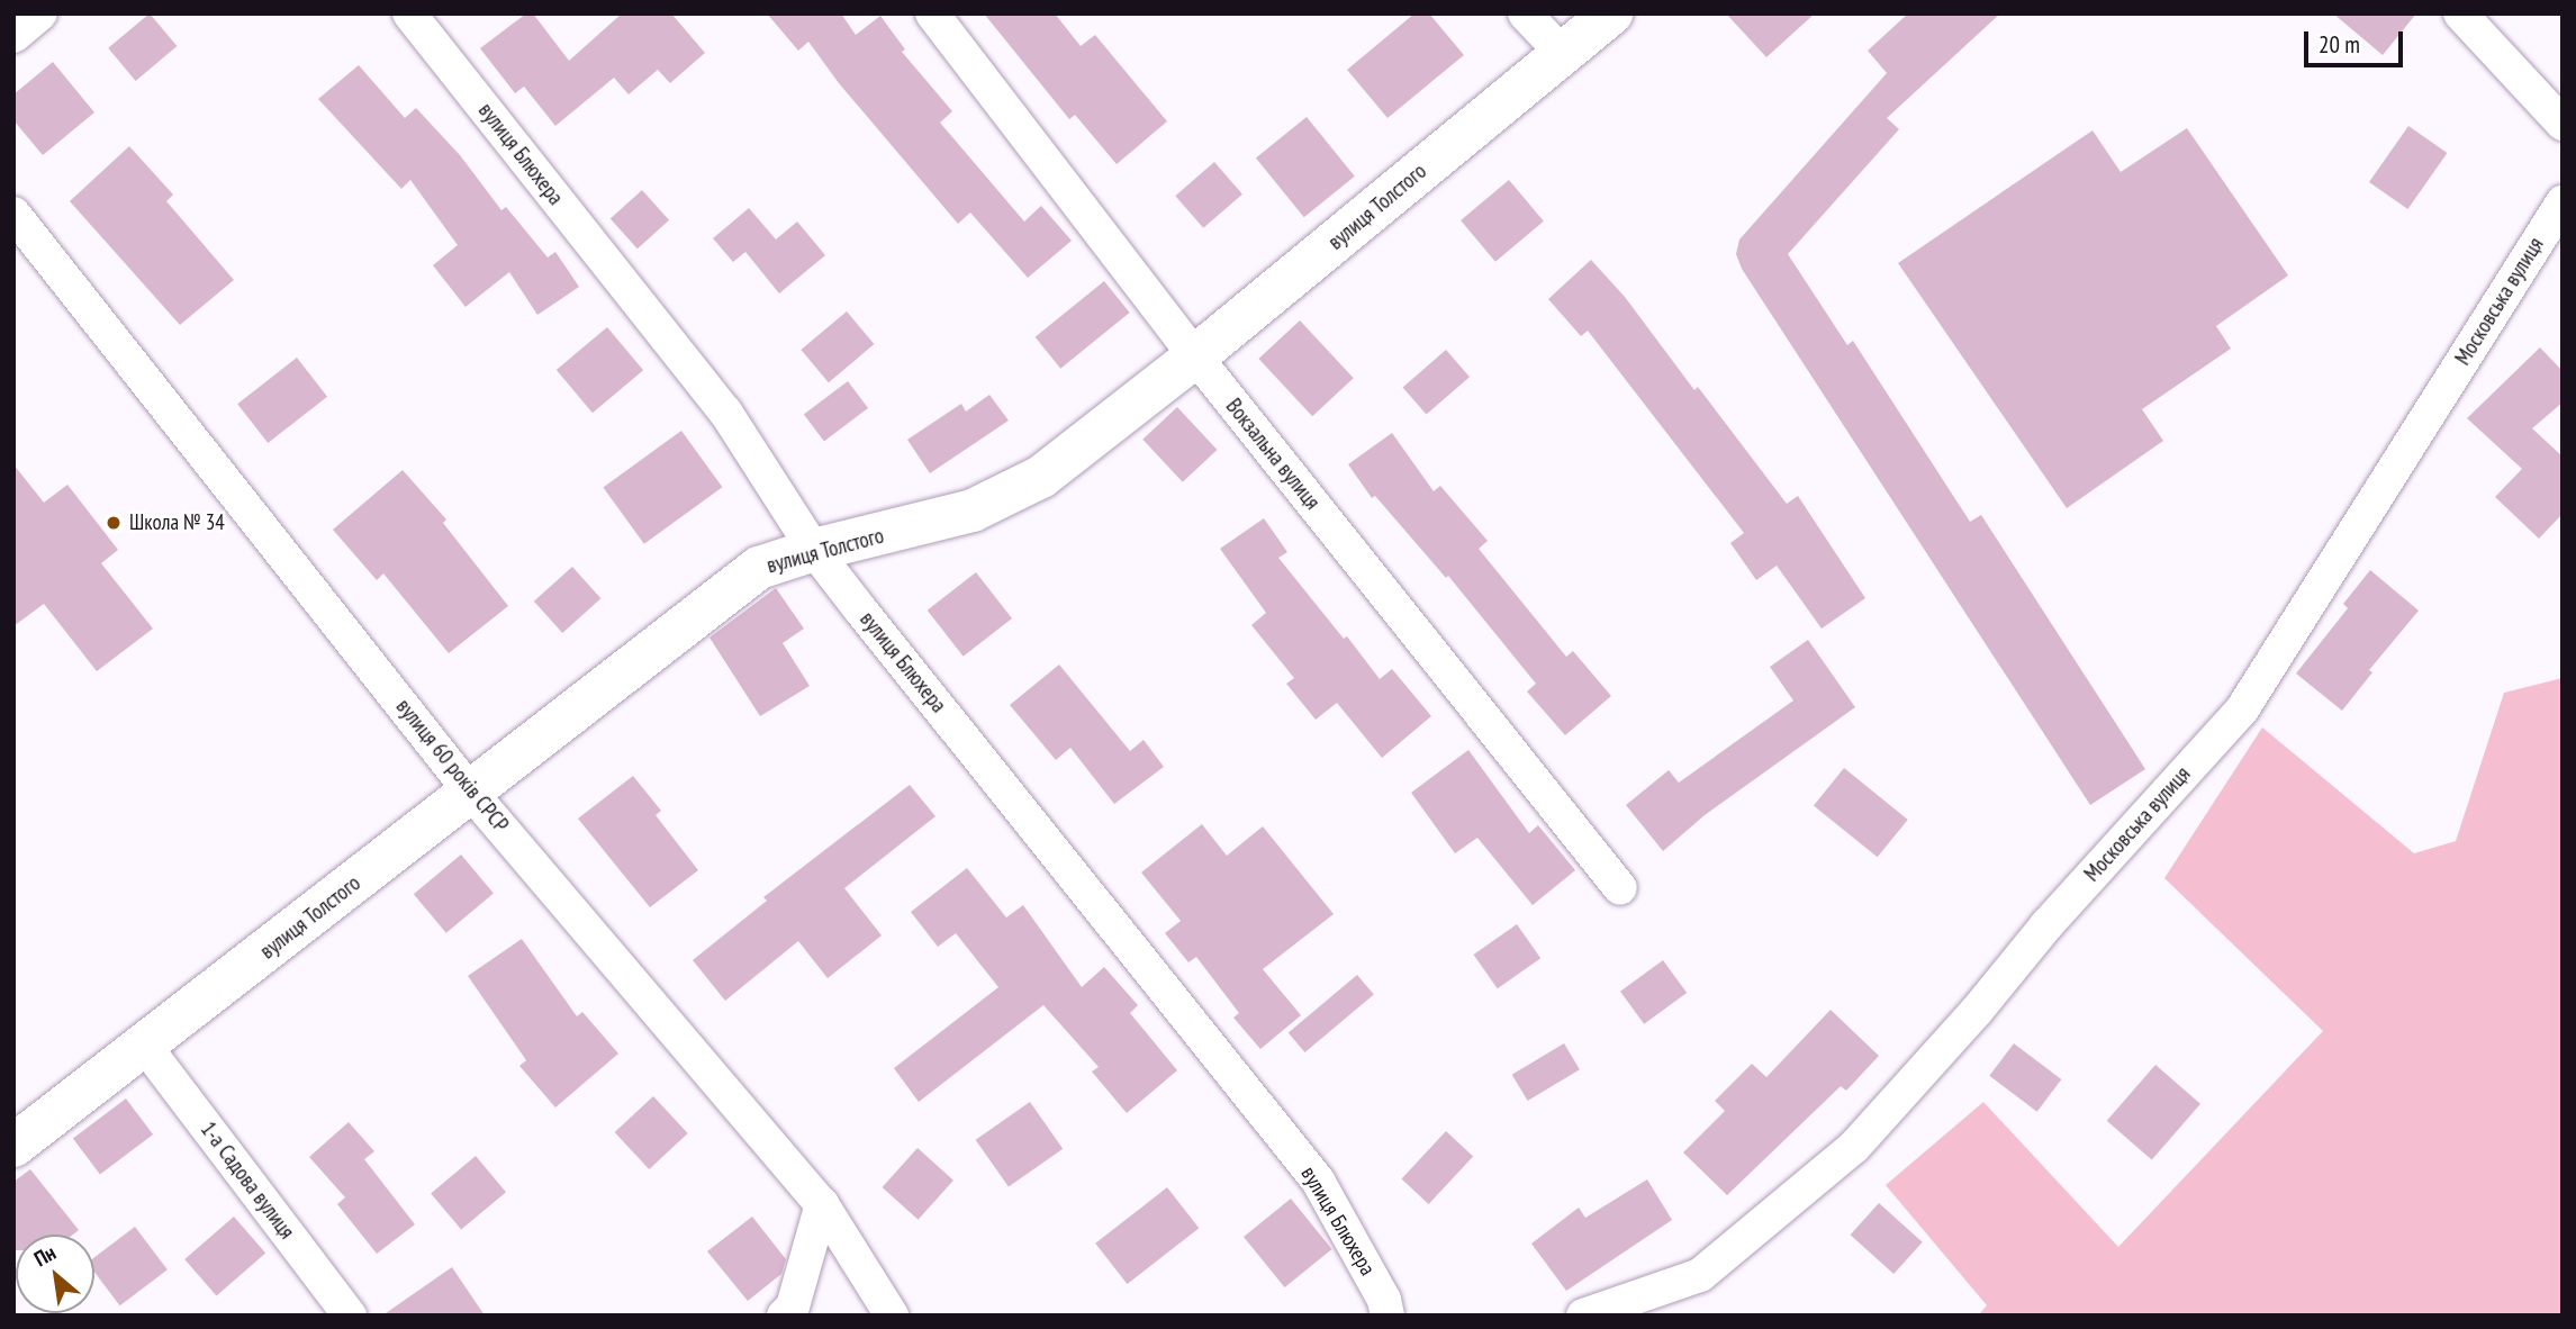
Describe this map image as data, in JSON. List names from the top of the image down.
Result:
{
  "streets": {
    "street": [
      "вулиця Блюхера",
      "вулиця Толстого",
      "Московська вулиця",
      "Вокзальна вулиця",
      "вулиця 60 років СРСР",
      "1-а Садова вулиця"
    ]
  },
  "crossings": [
    ["вулиця Блюхера", "вулиця Толстого"],
    ["вулиця Толстого", "Вокзальна вулиця"],
    ["вулиця Толстого", "вулиця 60 років СРСР"],
    ["вулиця Толстого", "1-а Садова вулиця"]
  ],
  "places": ["Школа № 34"],
  "scale_bar": "20 m",
  "north": "top left"
}
